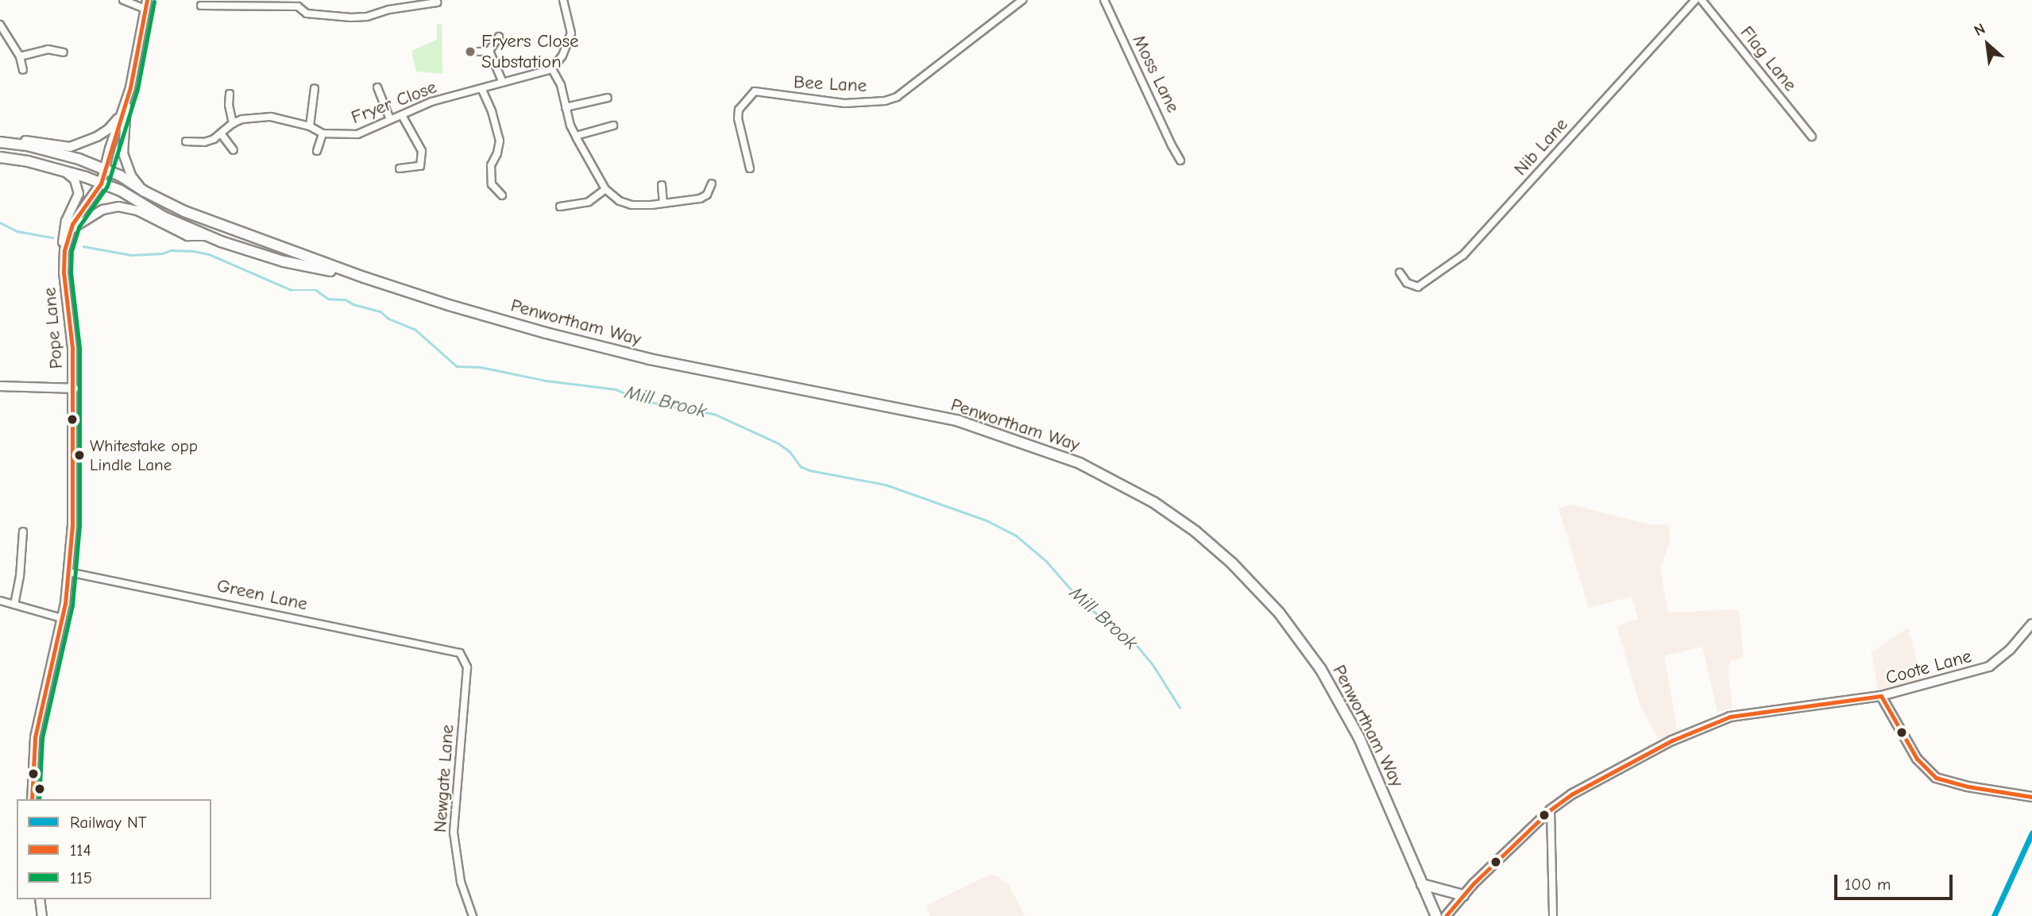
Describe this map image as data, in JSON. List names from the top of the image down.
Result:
{
  "streets": {
    "highway": ["Penwortham Way"],
    "street": [
      "Flag Lane",
      "Moss Lane",
      "Bee Lane",
      "Fryer Close",
      "Nib Lane",
      "Pope Lane",
      "Green Lane",
      "Coote Lane",
      "Newgate Lane"
    ]
  },
  "crossings": [
    ["Penwortham Way", "Pope Lane"],
    ["Pope Lane", "Green Lane"],
    ["Green Lane", "Newgate Lane"]
  ],
  "water": ["Mill Brook"],
  "places": ["Fryers Close Substation", "Whitestake opp Lindle Lane"],
  "lines": ["transit line 114", "transit line 115", "rail line NT"],
  "legend": ["Railway NT", "114", "115"],
  "scale_bar": "100 m",
  "north": "top left"
}
